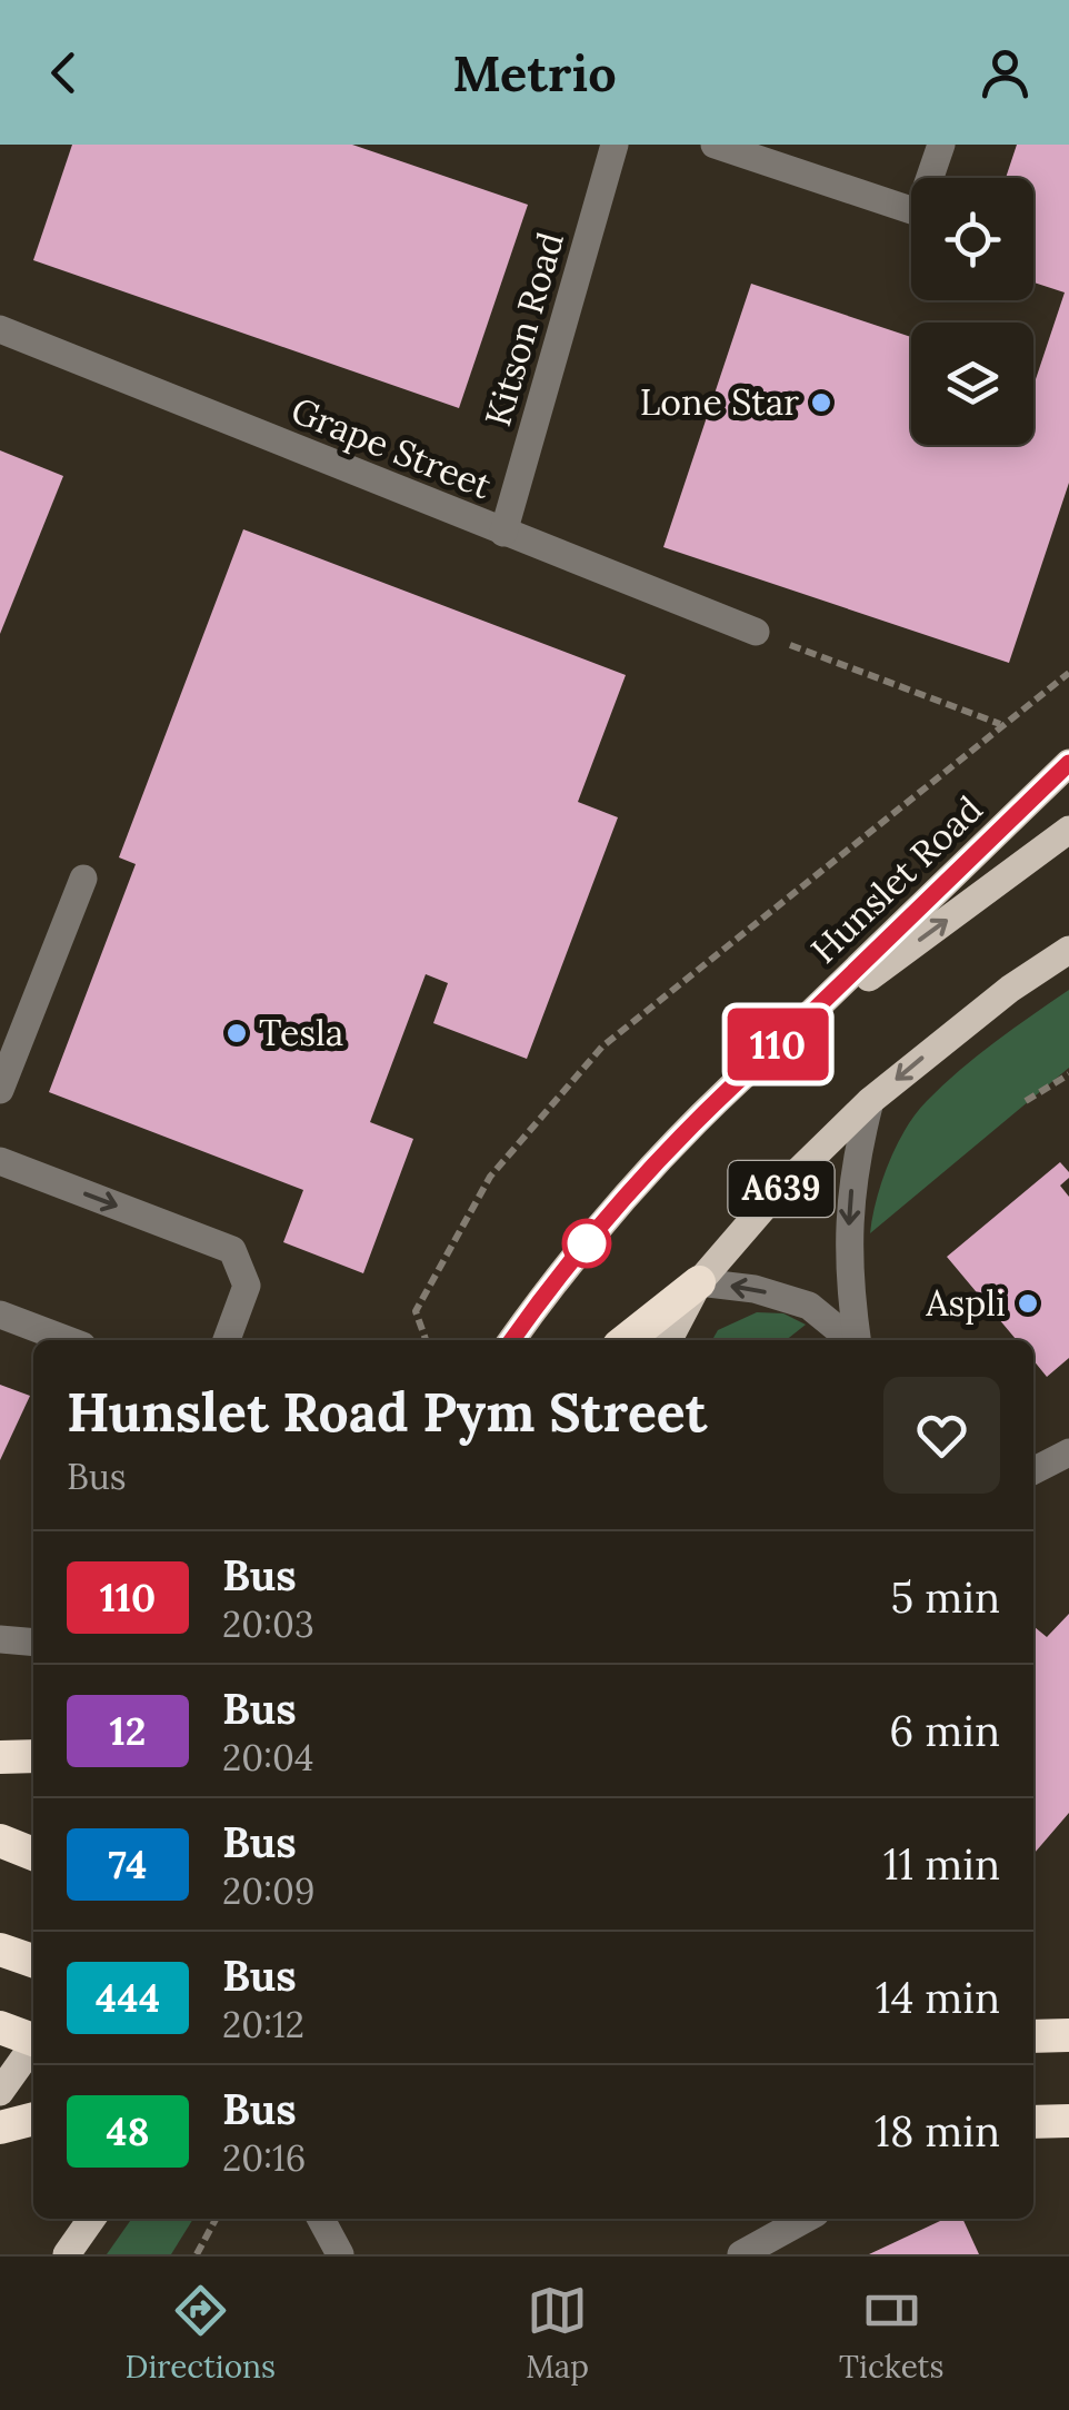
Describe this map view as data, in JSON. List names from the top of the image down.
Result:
{
  "streets": {
    "main road": ["Hunslet Road", "A639"],
    "street": ["Kitson Road", "Grape Street"]
  },
  "crossings": [
    ["Kitson Road", "Grape Street"]
  ],
  "places": ["Lone Star", "Tesla", "Aspli"],
  "lines": ["bus line 110"],
  "page": {
    "header": "Metrio",
    "on_map": "110",
    "heading": ["Hunslet Road Pym Street", "Bus"],
    "list": [
      {
        "mark": "110",
        "name": "Bus",
        "note": "20:03",
        "value": "5 min"
      },
      {
        "mark": "12",
        "name": "Bus",
        "note": "20:04",
        "value": "6 min"
      },
      {
        "mark": "74",
        "name": "Bus",
        "note": "20:09",
        "value": "11 min"
      },
      {
        "mark": "444",
        "name": "Bus",
        "note": "20:12",
        "value": "14 min"
      },
      {
        "mark": "48",
        "name": "Bus",
        "note": "20:16",
        "value": "18 min"
      }
    ],
    "tabs": ["Directions", "Map", "Tickets"]
  }
}
